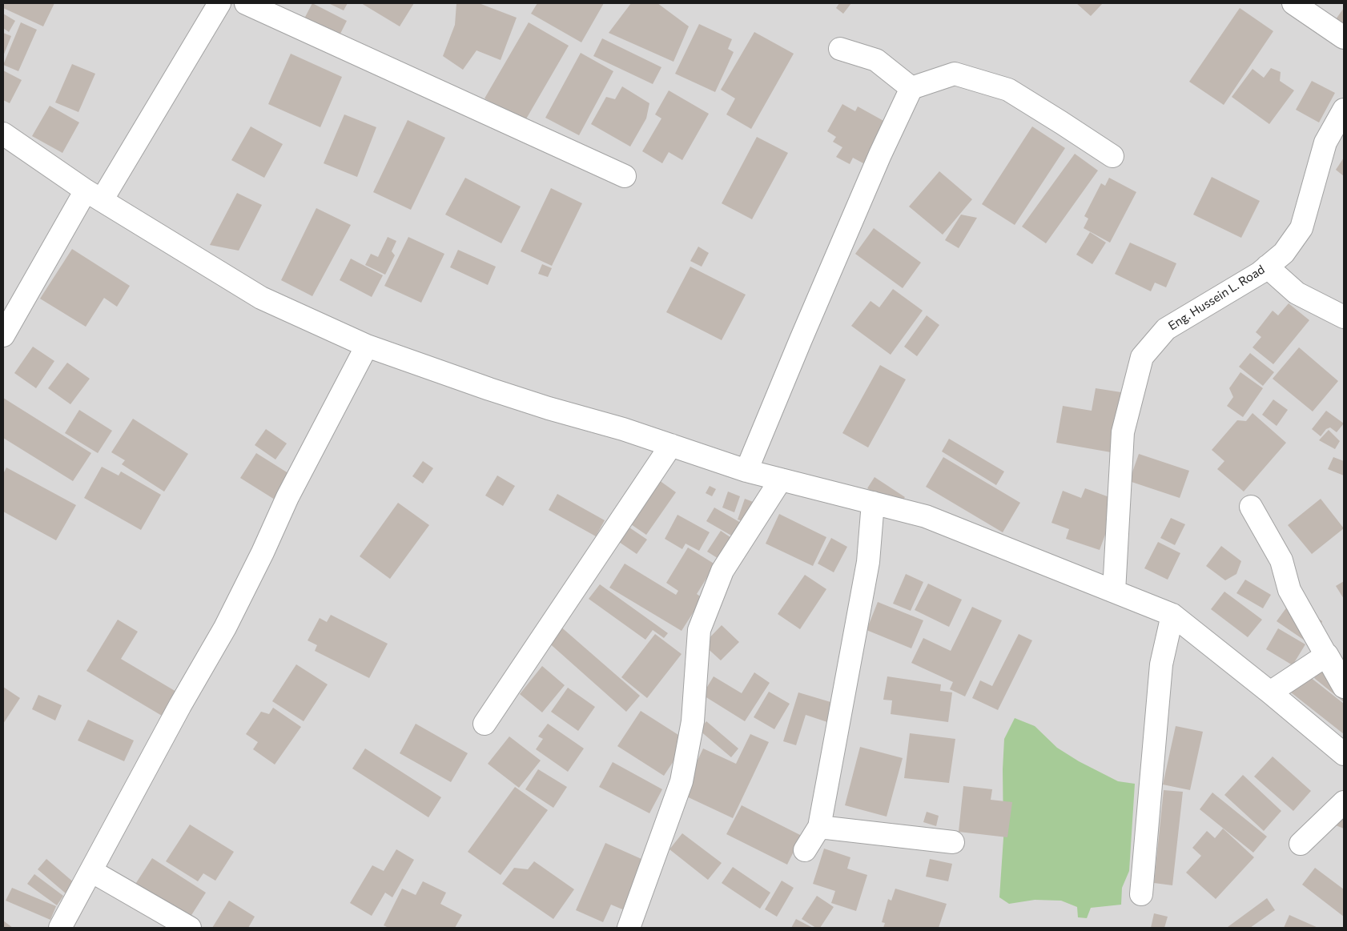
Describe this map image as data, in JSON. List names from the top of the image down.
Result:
{
  "streets": {
    "street": ["Eng. Hussein L. Road"]
  }
}
